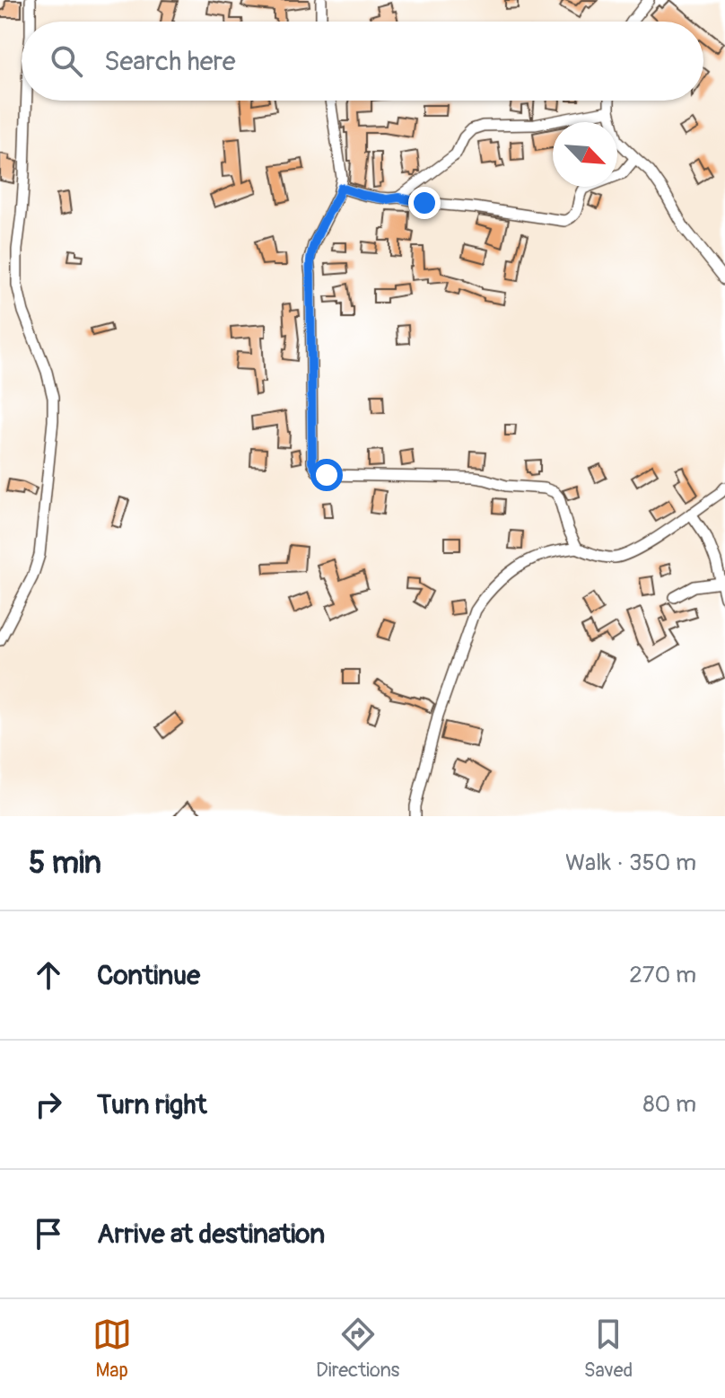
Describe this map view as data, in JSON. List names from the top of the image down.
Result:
{
  "north": "bottom right",
  "page": {
    "search": "Search here",
    "heading": ["5 min", "Walk · 350 m"],
    "list": [
      ["Continue", "270 m"],
      ["Turn right", "80 m"],
      "Arrive at destination"
    ],
    "nav": ["Map", "Directions", "Saved"]
  }
}
